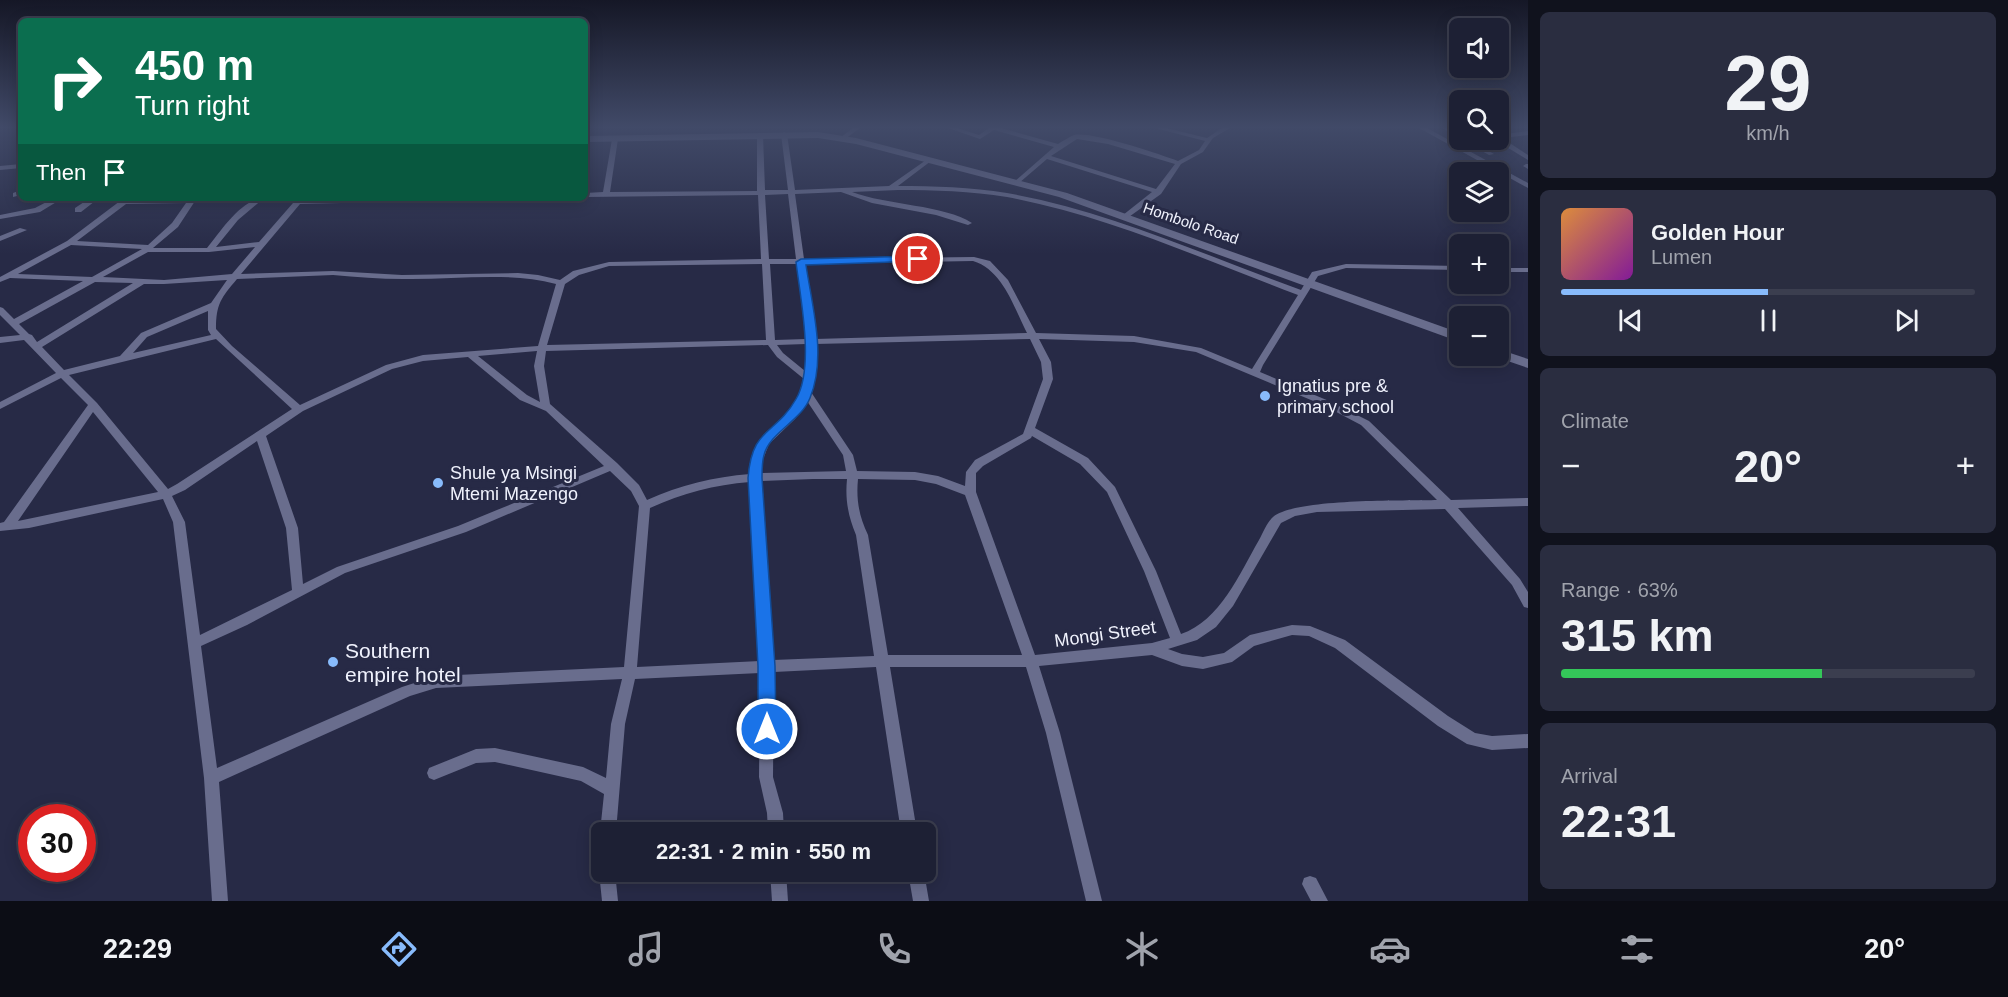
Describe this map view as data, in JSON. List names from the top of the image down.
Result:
{
  "streets": {
    "street": ["Hombolo Road", "Mongi Street"]
  },
  "places": ["Ignatius pre & primary school", "Shule ya Msingi Mtemi Mazengo", "Southern empire hotel"],
  "page": {
    "tile": [
      ["29", "km/h"],
      "Climate",
      ["Range · 63%", "315 km"],
      ["Arrival", "22:31"]
    ],
    "map_buttons": ["+", "−"],
    "turn": ["450 m", "Turn right"],
    "then": "Then",
    "song": ["Golden Hour", "Lumen"],
    "heat": ["−", "20°", "+"],
    "limit": "30",
    "trip": "22:31 · 2 min · 550 m",
    "tabs": ["22:29", "20°"]
  }
}
